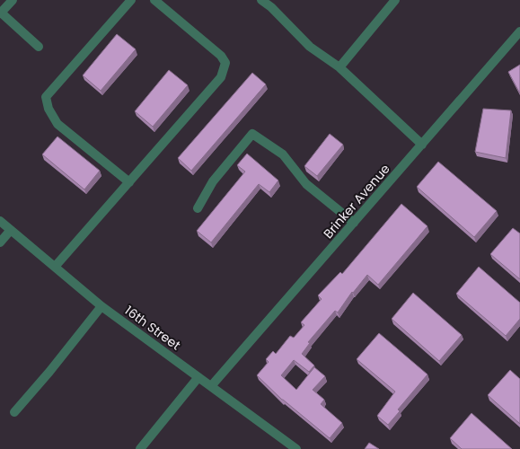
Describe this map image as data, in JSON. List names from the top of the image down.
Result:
{
  "streets": {
    "street": ["Brinker Avenue", "16th Street"]
  },
  "crossings": [
    ["Brinker Avenue", "16th Street"]
  ]
}
